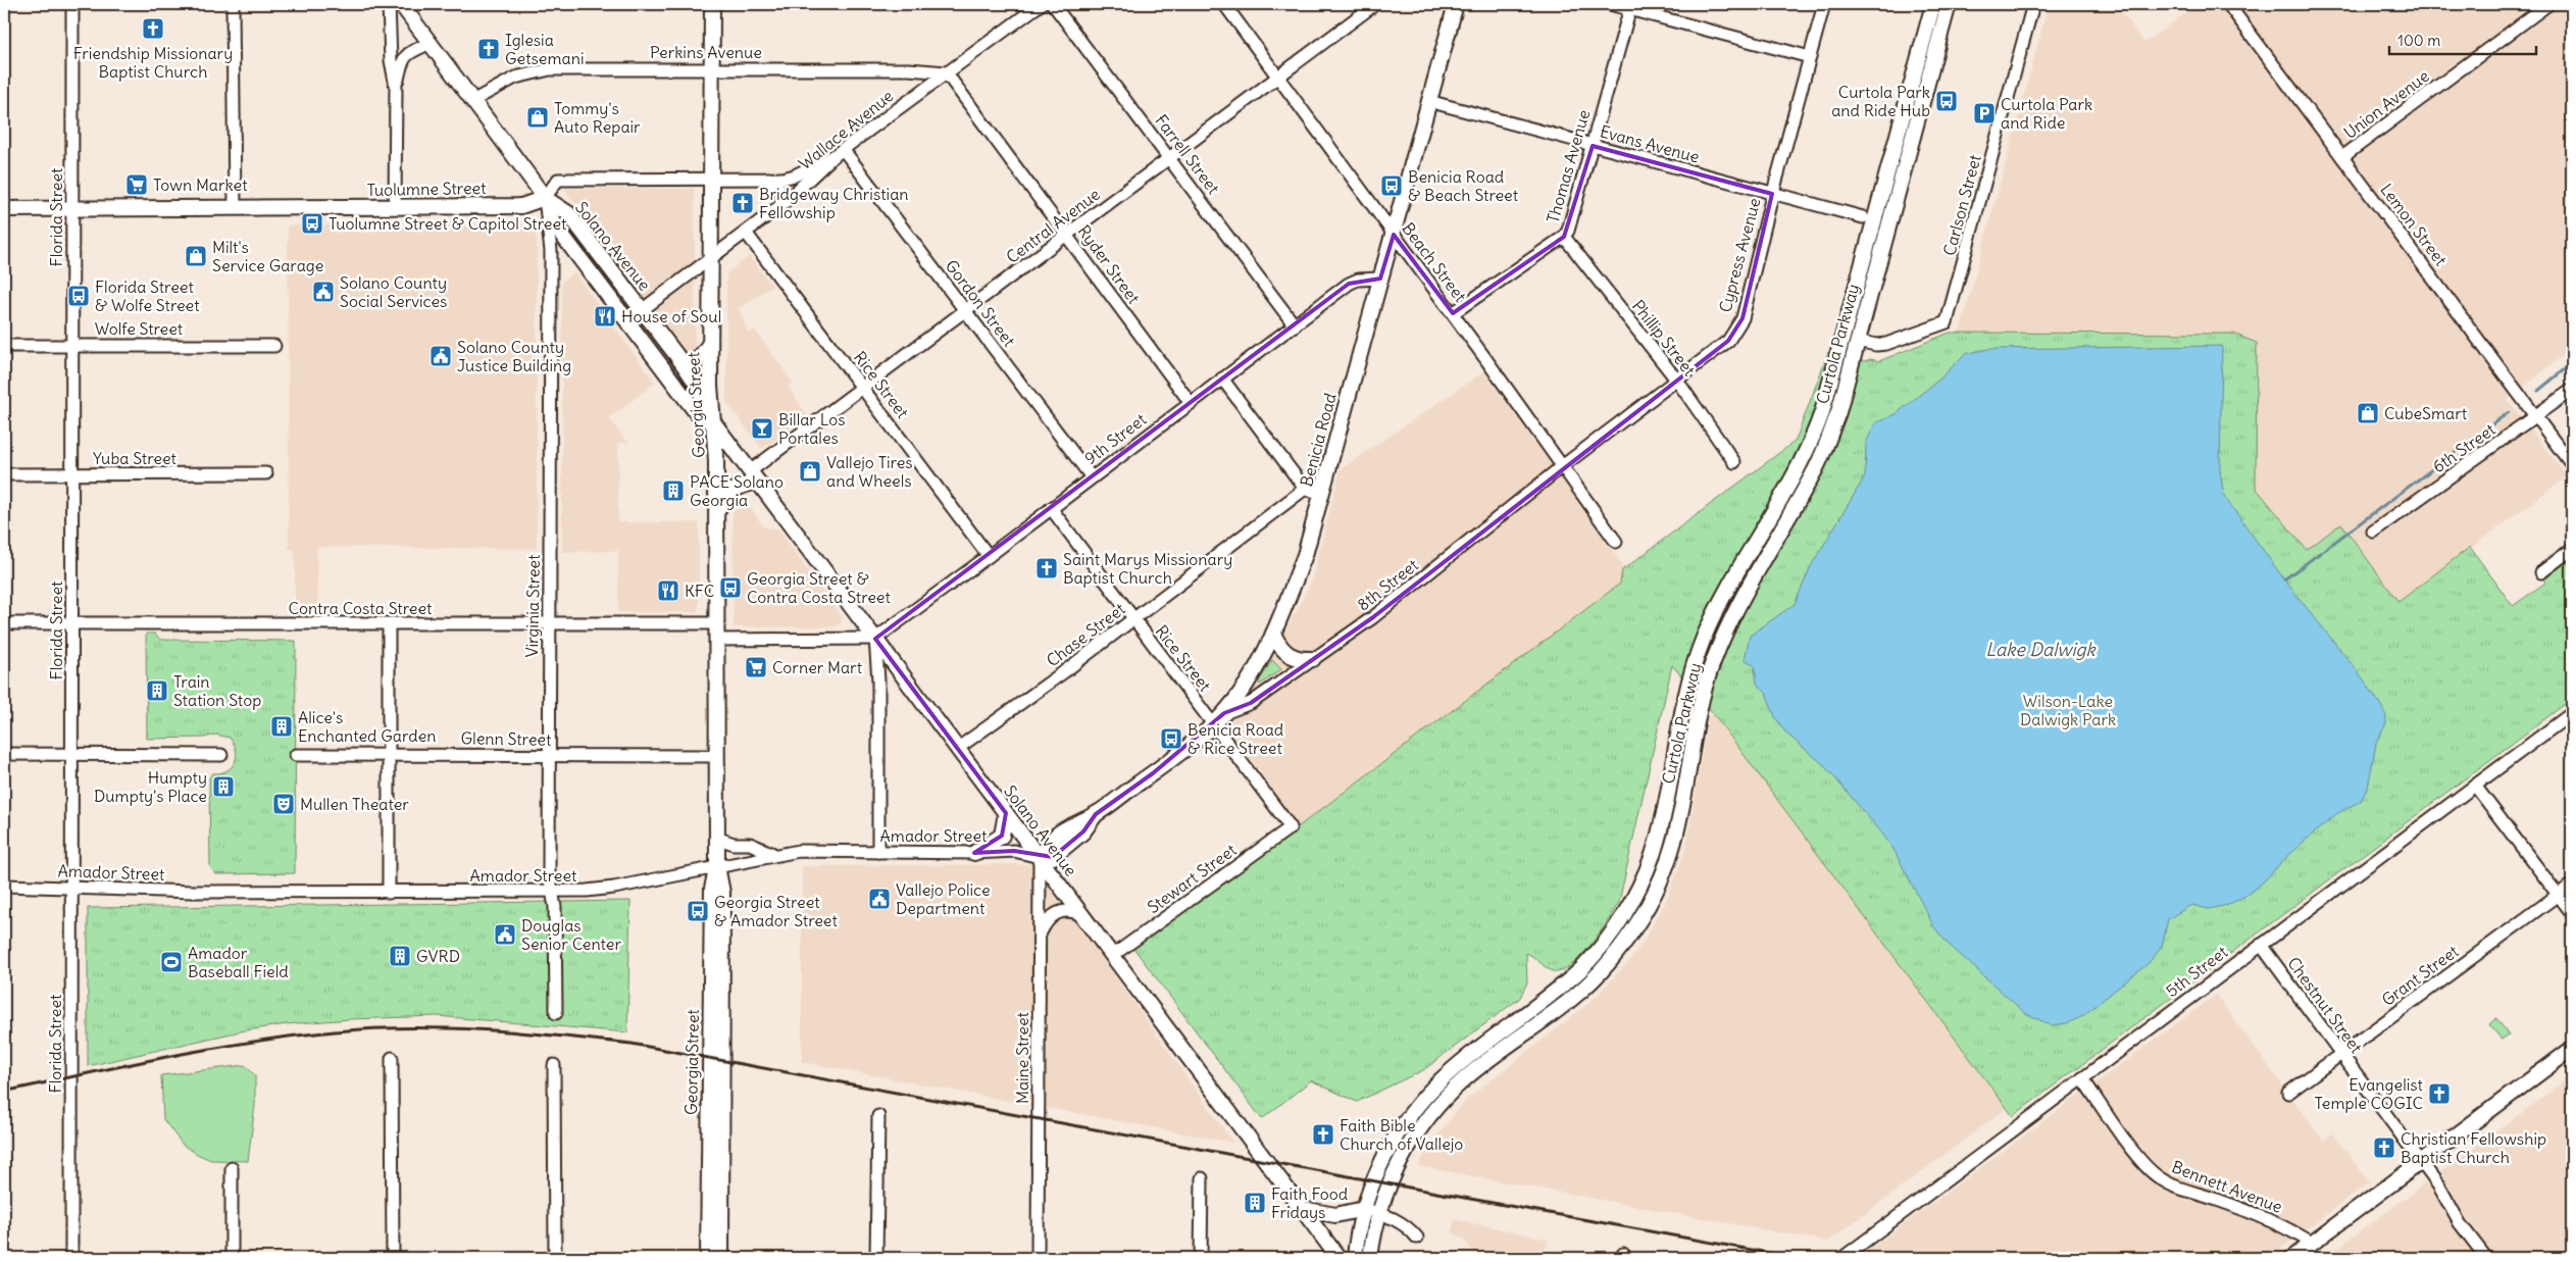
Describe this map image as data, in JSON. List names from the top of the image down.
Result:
{
  "streets": {
    "main road": [
      "Tuolumne Street",
      "Solano Avenue",
      "Curtola Parkway",
      "Georgia Street",
      "Benicia Road"
    ],
    "street": [
      "Perkins Avenue",
      "Union Avenue",
      "Wallace Avenue",
      "Evans Avenue",
      "Farrell Street",
      "Thomas Avenue",
      "Carlson Street",
      "Florida Street",
      "Lemon Street",
      "Central Avenue",
      "Cypress Avenue",
      "Beach Street",
      "Ryder Street",
      "Gordon Street",
      "Wolfe Street",
      "Phillip Street",
      "Rice Street",
      "9th Street",
      "6th Street",
      "Yuba Street",
      "8th Street",
      "Virginia Street",
      "Contra Costa Street",
      "Chase Street",
      "Glenn Street",
      "Amador Street",
      "Stewart Street",
      "5th Street",
      "Grant Street",
      "Chestnut Street",
      "Maine Street",
      "Bennett Avenue"
    ]
  },
  "crossings": [
    ["Perkins Avenue", "Wallace Avenue"],
    ["Perkins Avenue", "Solano Avenue"],
    ["Perkins Avenue", "Ryder Street"],
    ["Perkins Avenue", "Georgia Street"],
    ["Union Avenue", "Lemon Street"],
    ["Wallace Avenue", "Solano Avenue"],
    ["Wallace Avenue", "Ryder Street"],
    ["Wallace Avenue", "Gordon Street"],
    ["Wallace Avenue", "Rice Street"],
    ["Wallace Avenue", "Georgia Street"],
    ["Evans Avenue", "Thomas Avenue"],
    ["Evans Avenue", "Cypress Avenue"],
    ["Evans Avenue", "Benicia Road"],
    ["Farrell Street", "Central Avenue"],
    ["Farrell Street", "9th Street"],
    ["Thomas Avenue", "Beach Street"],
    ["Thomas Avenue", "Phillip Street"],
    ["Tuolumne Street", "Florida Street"],
    ["Tuolumne Street", "Solano Avenue"],
    ["Tuolumne Street", "Virginia Street"],
    ["Carlson Street", "Curtola Parkway"],
    ["Florida Street", "Wolfe Street"],
    ["Florida Street", "Yuba Street"],
    ["Florida Street", "Contra Costa Street"],
    ["Florida Street", "Amador Street"],
    ["Lemon Street", "6th Street"],
    ["Central Avenue", "Solano Avenue"],
    ["Central Avenue", "Beach Street"],
    ["Central Avenue", "Ryder Street"],
    ["Central Avenue", "Gordon Street"],
    ["Central Avenue", "Rice Street"],
    ["Solano Avenue", "Georgia Street"],
    ["Solano Avenue", "9th Street"],
    ["Solano Avenue", "Benicia Road"],
    ["Solano Avenue", "Virginia Street"],
    ["Solano Avenue", "Chase Street"],
    ["Solano Avenue", "Amador Street"],
    ["Solano Avenue", "Stewart Street"],
    ["Solano Avenue", "Maine Street"],
    ["Cypress Avenue", "Beach Street"],
    ["Cypress Avenue", "Phillip Street"],
    ["Cypress Avenue", "8th Street"],
    ["Beach Street", "Benicia Road"],
    ["Beach Street", "8th Street"],
    ["Ryder Street", "9th Street"],
    ["Gordon Street", "9th Street"],
    ["Rice Street", "9th Street"],
    ["Rice Street", "Benicia Road"],
    ["Rice Street", "Chase Street"],
    ["Rice Street", "Stewart Street"],
    ["Georgia Street", "Contra Costa Street"],
    ["Georgia Street", "Glenn Street"],
    ["Georgia Street", "Amador Street"],
    ["9th Street", "Benicia Road"],
    ["Benicia Road", "8th Street"],
    ["Benicia Road", "Amador Street"],
    ["Benicia Road", "Maine Street"],
    ["Virginia Street", "Contra Costa Street"],
    ["Virginia Street", "Glenn Street"],
    ["Virginia Street", "Amador Street"],
    ["Amador Street", "Maine Street"],
    ["5th Street", "Chestnut Street"],
    ["5th Street", "Bennett Avenue"],
    ["Grant Street", "Chestnut Street"]
  ],
  "water": ["Lake Dalwigk"],
  "parks": ["Wilson-Lake Dalwigk Park"],
  "places": {
    "church": [
      "Friendship Missionary Baptist Church",
      "Iglesia Getsemani",
      "Bridgeway Christian Fellowship",
      "Saint Marys Missionary Baptist Church",
      "Evangelist Temple COGIC",
      "Faith Bible Church of Vallejo",
      "Christian Fellowship Baptist Church"
    ],
    "bus stop": [
      "Curtola Park and Ride Hub",
      "Benicia Road & Beach Street",
      "Tuolumne Street & Capitol Street",
      "Florida Street & Wolfe Street",
      "Georgia Street & Contra Costa Street",
      "Benicia Road & Rice Street",
      "Georgia Street & Amador Street"
    ],
    "parking": ["Curtola Park and Ride"],
    "shop": [
      "Tommy's Auto Repair",
      "Milt's Service Garage",
      "CubeSmart",
      "Vallejo Tires and Wheels"
    ],
    "supermarket": ["Town Market", "Corner Mart"],
    "public building": [
      "Solano County Social Services",
      "Solano County Justice Building",
      "Vallejo Police Department",
      "Douglas Senior Center"
    ],
    "restaurant": ["House of Soul", "KFC"],
    "bar": ["Billar Los Portales"],
    "building": [
      "PACE Solano Georgia",
      "Train Station Stop",
      "Alice's Enchanted Garden",
      "Humpty Dumpty's Place",
      "GVRD",
      "Faith Food Fridays"
    ],
    "theatre": ["Mullen Theater"],
    "sports": ["Amador Baseball Field"]
  },
  "scale_bar": "100 m"
}
